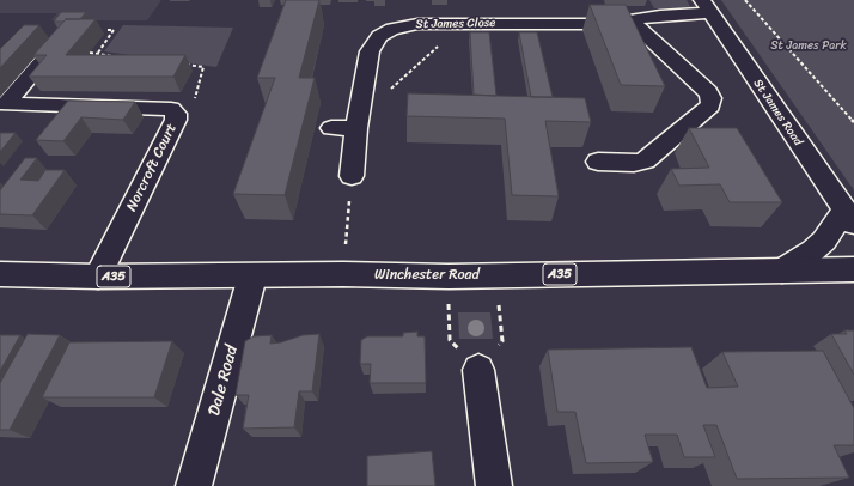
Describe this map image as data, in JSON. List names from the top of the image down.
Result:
{
  "streets": {
    "street": [
      "St James Close",
      "St James Road",
      "Norcroft Court",
      "A35",
      "Winchester Road",
      "Dale Road"
    ]
  },
  "crossings": [
    ["St James Close", "St James Road"],
    ["Norcroft Court", "Winchester Road"],
    ["Winchester Road", "Dale Road"]
  ],
  "parks": ["St James Park"]
}
